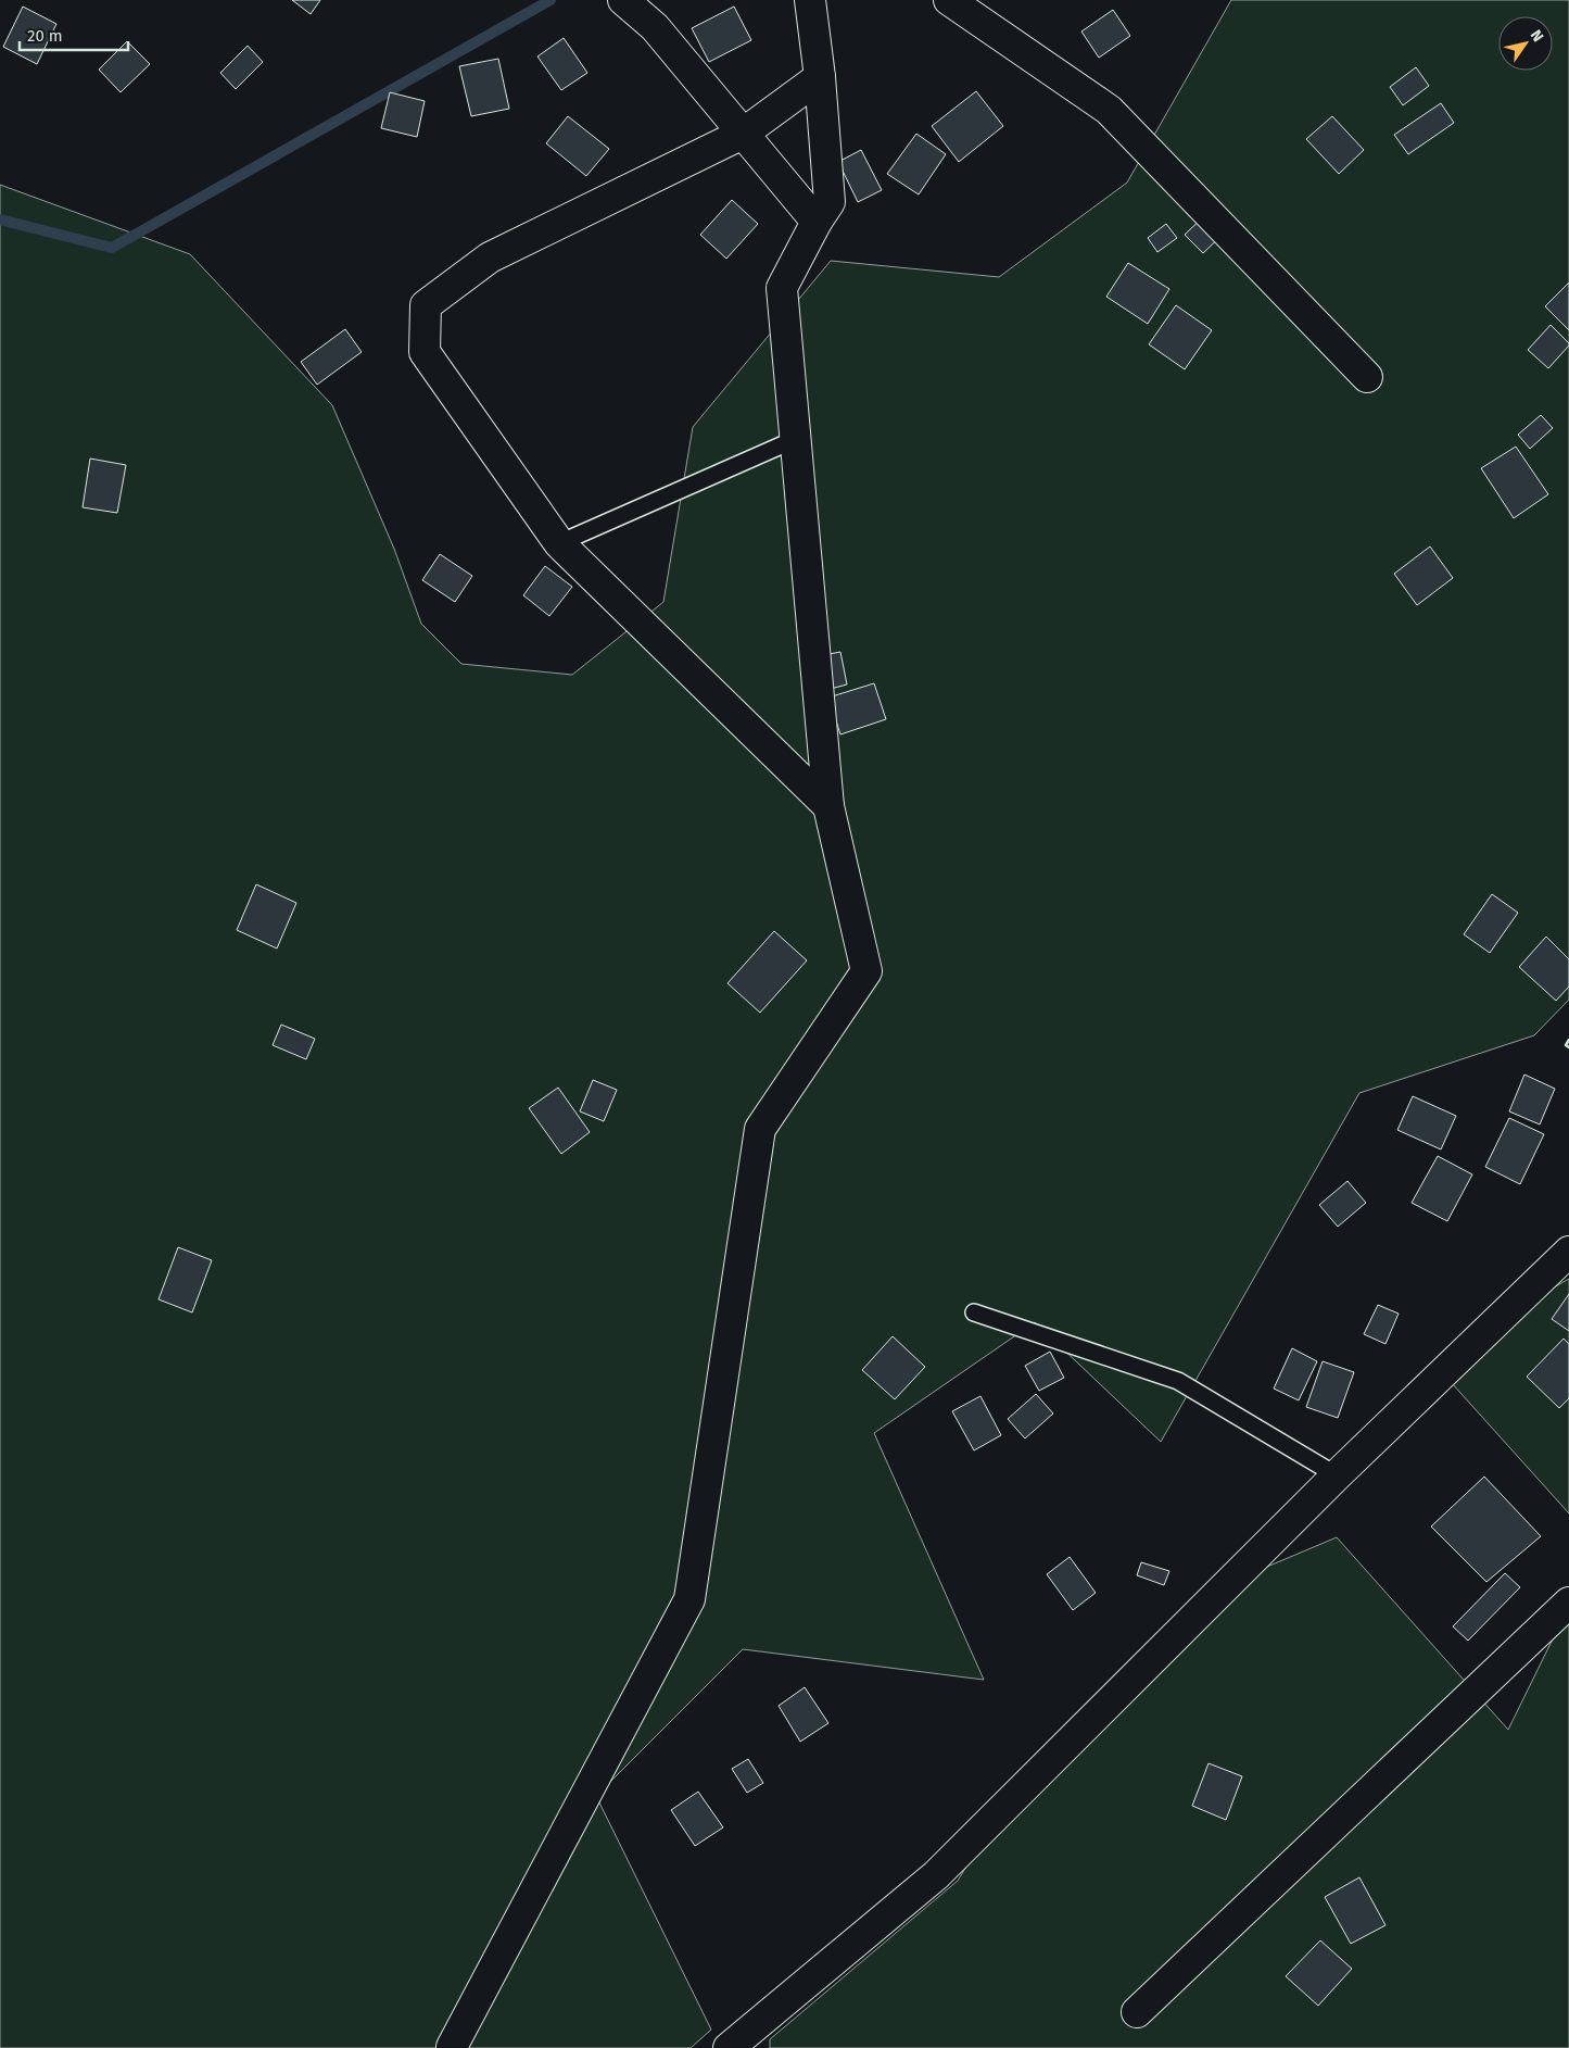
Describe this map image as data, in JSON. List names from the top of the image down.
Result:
{
  "scale_bar": "20 m",
  "north": "top right"
}
